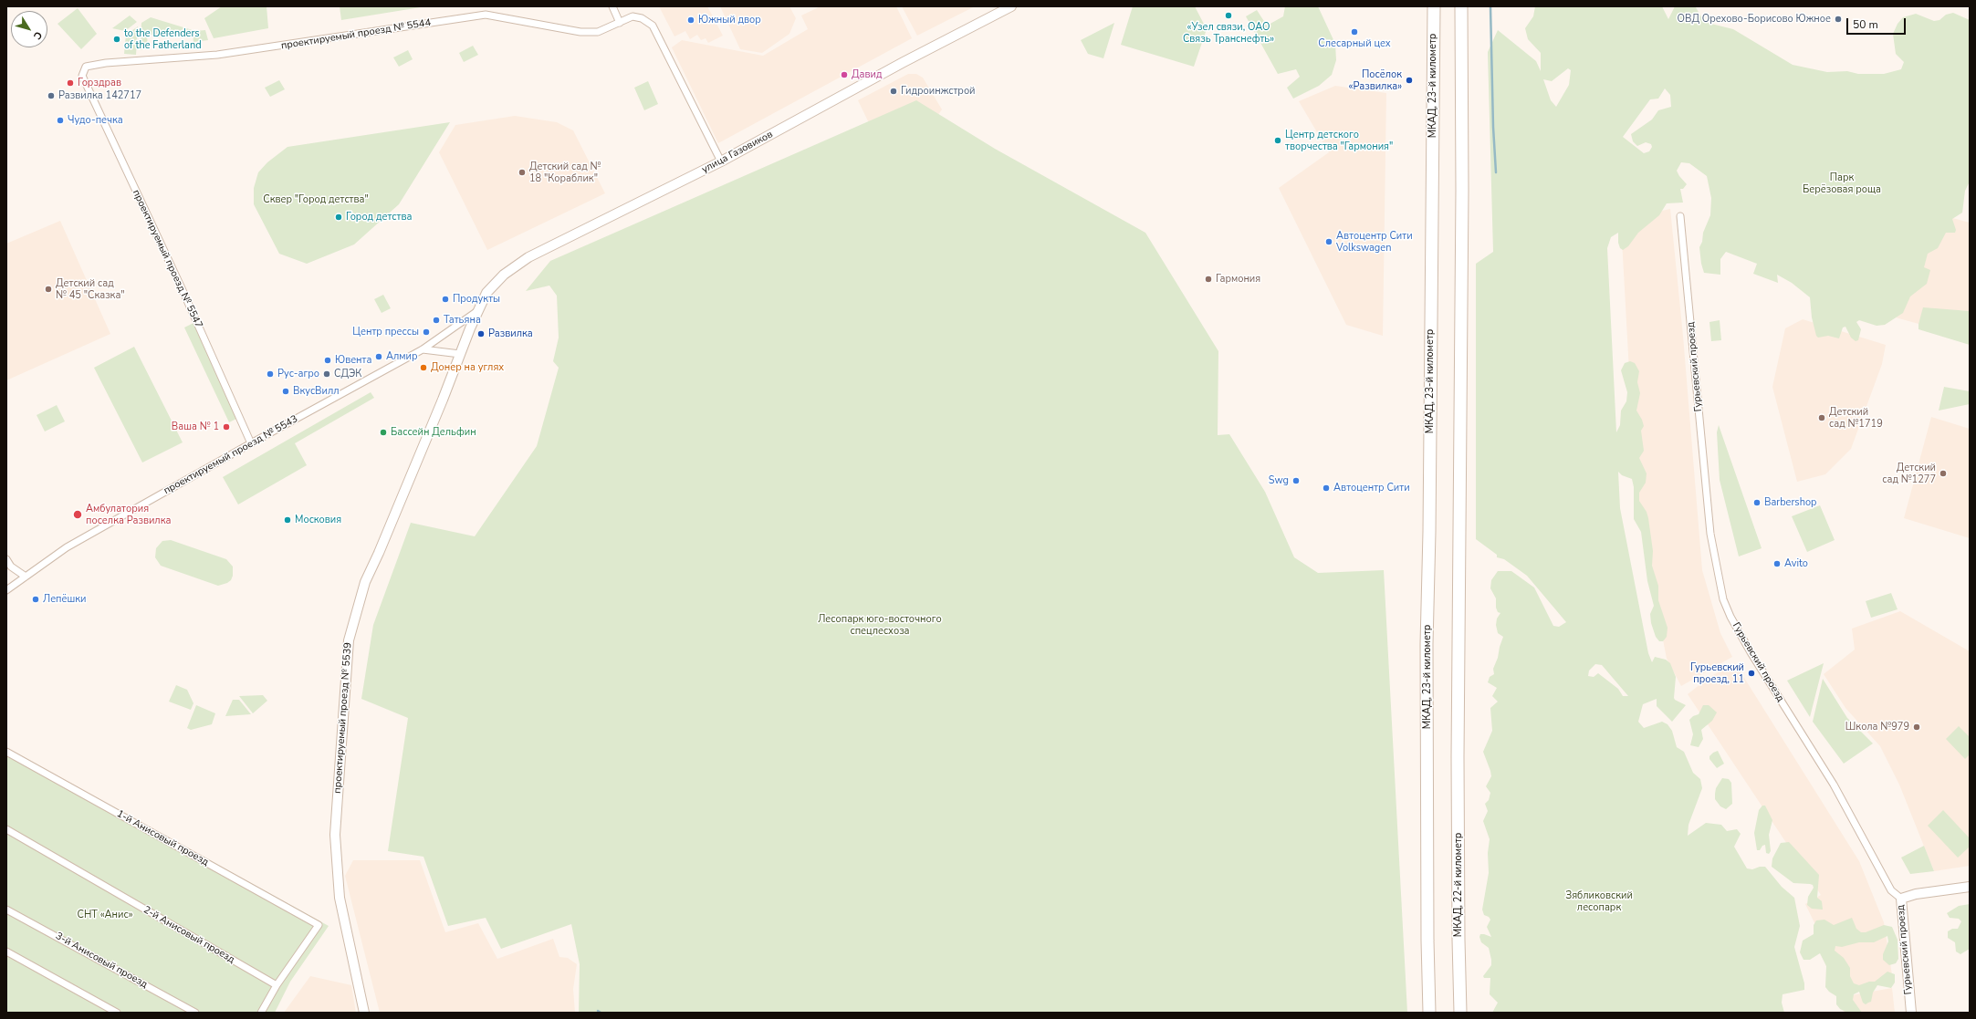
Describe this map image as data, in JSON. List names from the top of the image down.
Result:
{
  "streets": {
    "highway": ["МКАД, 23-й километр", "МКАД, 22-й километр"],
    "street": [
      "проектируемый проезд № 5544",
      "улица Газовиков",
      "проектируемый проезд № 5547",
      "Гурьевский проезд",
      "проектируемый проезд № 5543",
      "проектируемый проезд № 5539",
      "1-й Анисовый проезд",
      "2-й Анисовый проезд",
      "3-й Анисовый проезд"
    ]
  },
  "crossings": [
    ["проектируемый проезд № 5544", "улица Газовиков"],
    ["проектируемый проезд № 5544", "проектируемый проезд № 5547"],
    ["улица Газовиков", "проектируемый проезд № 5543"],
    ["улица Газовиков", "проектируемый проезд № 5539"],
    ["проектируемый проезд № 5547", "проектируемый проезд № 5543"],
    ["1-й Анисовый проезд", "2-й Анисовый проезд"]
  ],
  "parks": [
    "Парк Берёзовая роща",
    "Сквер \"Город детства\"",
    "Лесопарк юго-восточного спецлесхоза",
    "Зябликовский лесопарк",
    "СНТ «Анис»"
  ],
  "places": [
    "«Узел связи, ОАО Связь Транснефть»",
    "ОВД Орехово-Борисово Южное",
    "Южный двор",
    "Слесарный цех",
    "to the Defenders of the Fatherland",
    "Давид",
    "Посёлок «Развилка»",
    "Горздрав",
    "Гидроинжстрой",
    "Развилка 142717",
    "Чудо-печка",
    "Центр детского творчества \"Гармония\"",
    "Детский сад № 18 \"Кораблик\"",
    "Город детства",
    "Автоцентр Сити Volkswagen",
    "Гармония",
    "Детский сад № 45 \"Сказка\"",
    "Продукты",
    "Татьяна",
    "Центр прессы",
    "Развилка",
    "Алмир",
    "Ювента",
    "Донер на углях",
    "Рус-агро",
    "СДЭК",
    "ВкусВилл",
    "Детский сад №1719",
    "Ваша № 1",
    "Бассейн Дельфин",
    "Детский сад №1277",
    "Swg",
    "Автоцентр Сити",
    "Barbershop",
    "Амбулатория поселка Развилка",
    "Московия",
    "Avito",
    "Лепёшки",
    "Гурьевский проезд, 11",
    "Школа №979"
  ],
  "scale_bar": "50 m",
  "north": "bottom right"
}
